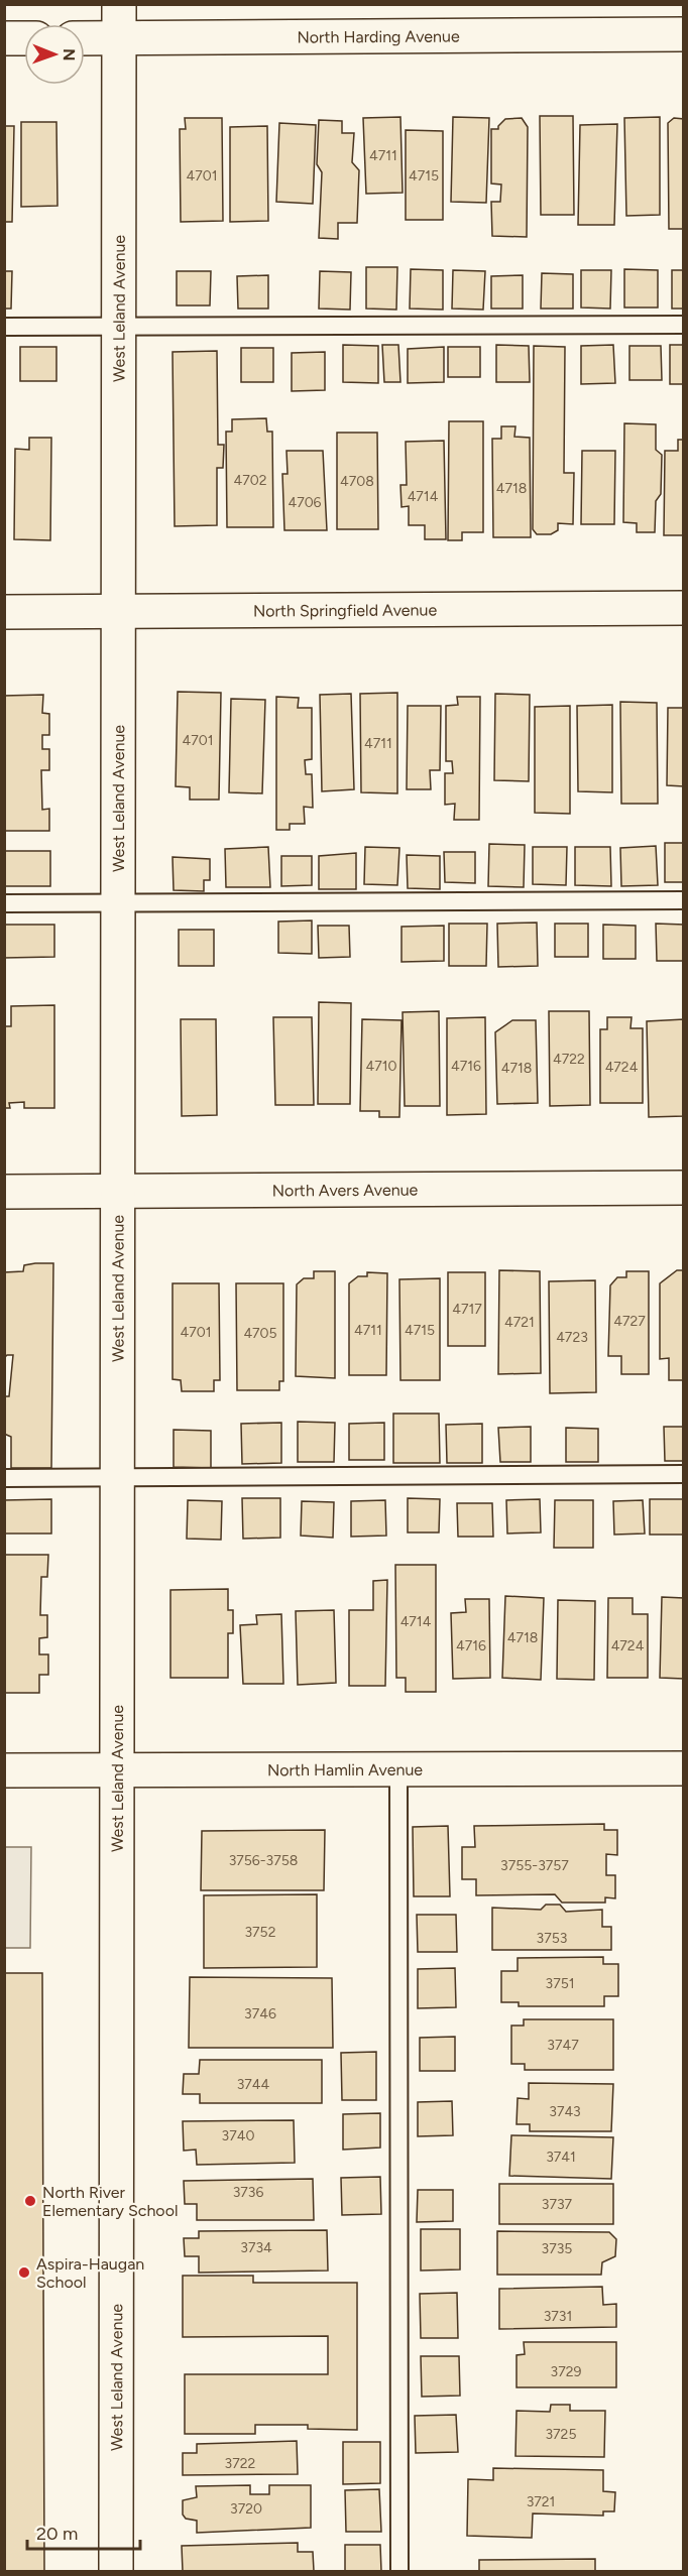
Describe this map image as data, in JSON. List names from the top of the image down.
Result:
{
  "streets": {
    "street": [
      "North Harding Avenue",
      "West Leland Avenue",
      "North Springfield Avenue",
      "North Avers Avenue",
      "North Hamlin Avenue"
    ]
  },
  "crossings": [
    ["North Harding Avenue", "West Leland Avenue"],
    ["West Leland Avenue", "North Springfield Avenue"],
    ["West Leland Avenue", "North Avers Avenue"],
    ["West Leland Avenue", "North Hamlin Avenue"]
  ],
  "places": ["North River Elementary School", "Aspira-Haugan School"],
  "house_numbers": [
    "4711",
    "4701",
    "4715",
    "4702",
    "4708",
    "4718",
    "4714",
    "4706",
    "4701",
    "4711",
    "4722",
    "4710",
    "4716",
    "4724",
    "4718",
    "4717",
    "4727",
    "4721",
    "4711",
    "4715",
    "4701",
    "4705",
    "4723",
    "4714",
    "4718",
    "4716",
    "4724",
    "3756-3758",
    "3755-3757",
    "3752",
    "3753",
    "3751",
    "3746",
    "3747",
    "3744",
    "3743",
    "3740",
    "3741",
    "3736",
    "3737",
    "3734",
    "3735",
    "3731",
    "3729",
    "3725",
    "3722",
    "3721",
    "3720"
  ],
  "scale_bar": "20 m",
  "north": "right"
}
